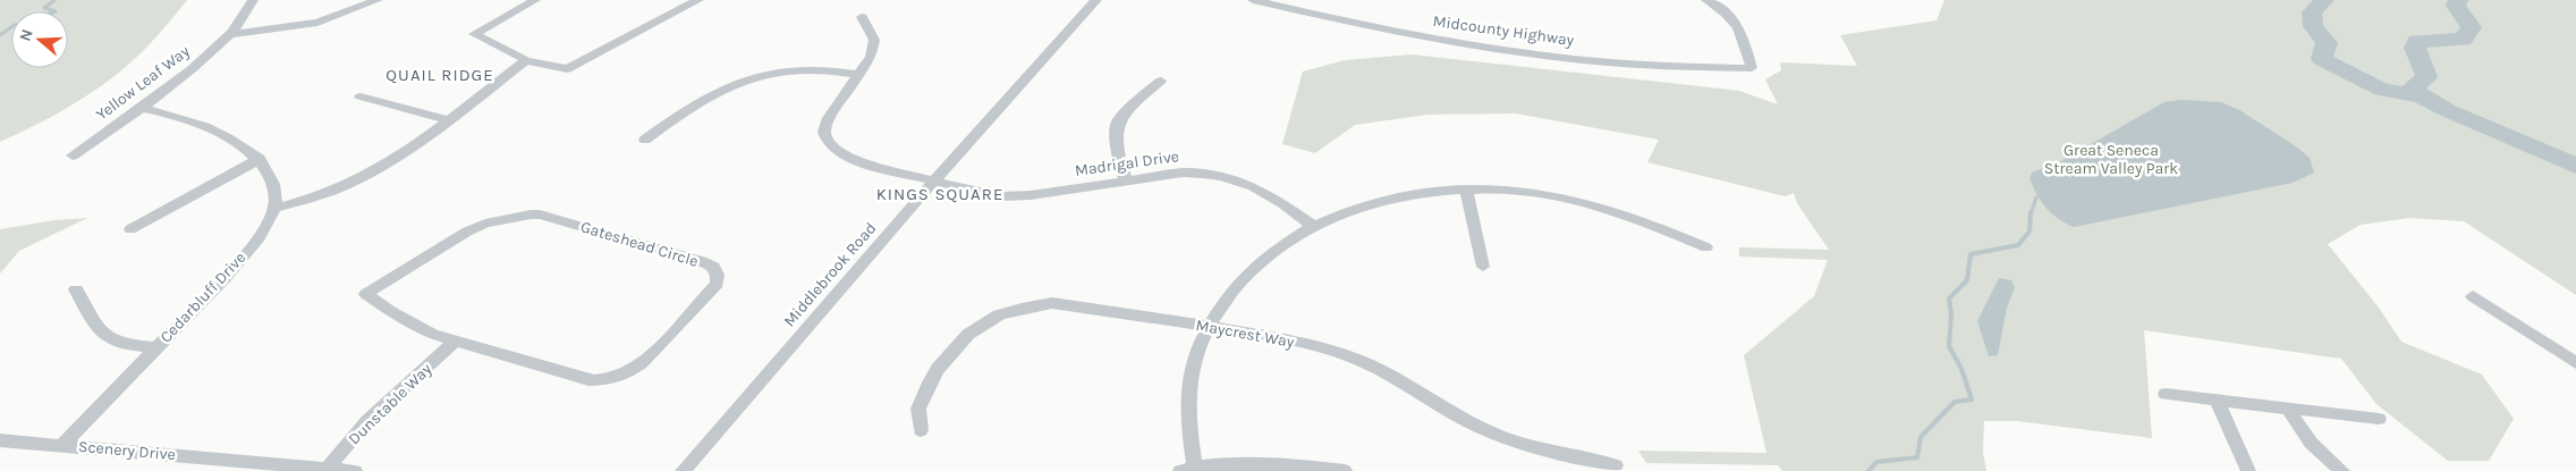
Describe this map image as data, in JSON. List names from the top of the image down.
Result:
{
  "streets": {
    "street": [
      "Midcounty Highway",
      "Yellow Leaf Way",
      "Madrigal Drive",
      "Gateshead Circle",
      "Middlebrook Road",
      "Cedarbluff Drive",
      "Maycrest Way",
      "Dunstable Way",
      "Scenery Drive"
    ]
  },
  "crossings": [
    ["Madrigal Drive", "Middlebrook Road"],
    ["Gateshead Circle", "Dunstable Way"],
    ["Cedarbluff Drive", "Scenery Drive"],
    ["Dunstable Way", "Scenery Drive"]
  ],
  "districts": ["QUAIL RIDGE", "KINGS SQUARE"],
  "parks": ["Great Seneca Stream Valley Park"],
  "north": "left"
}
